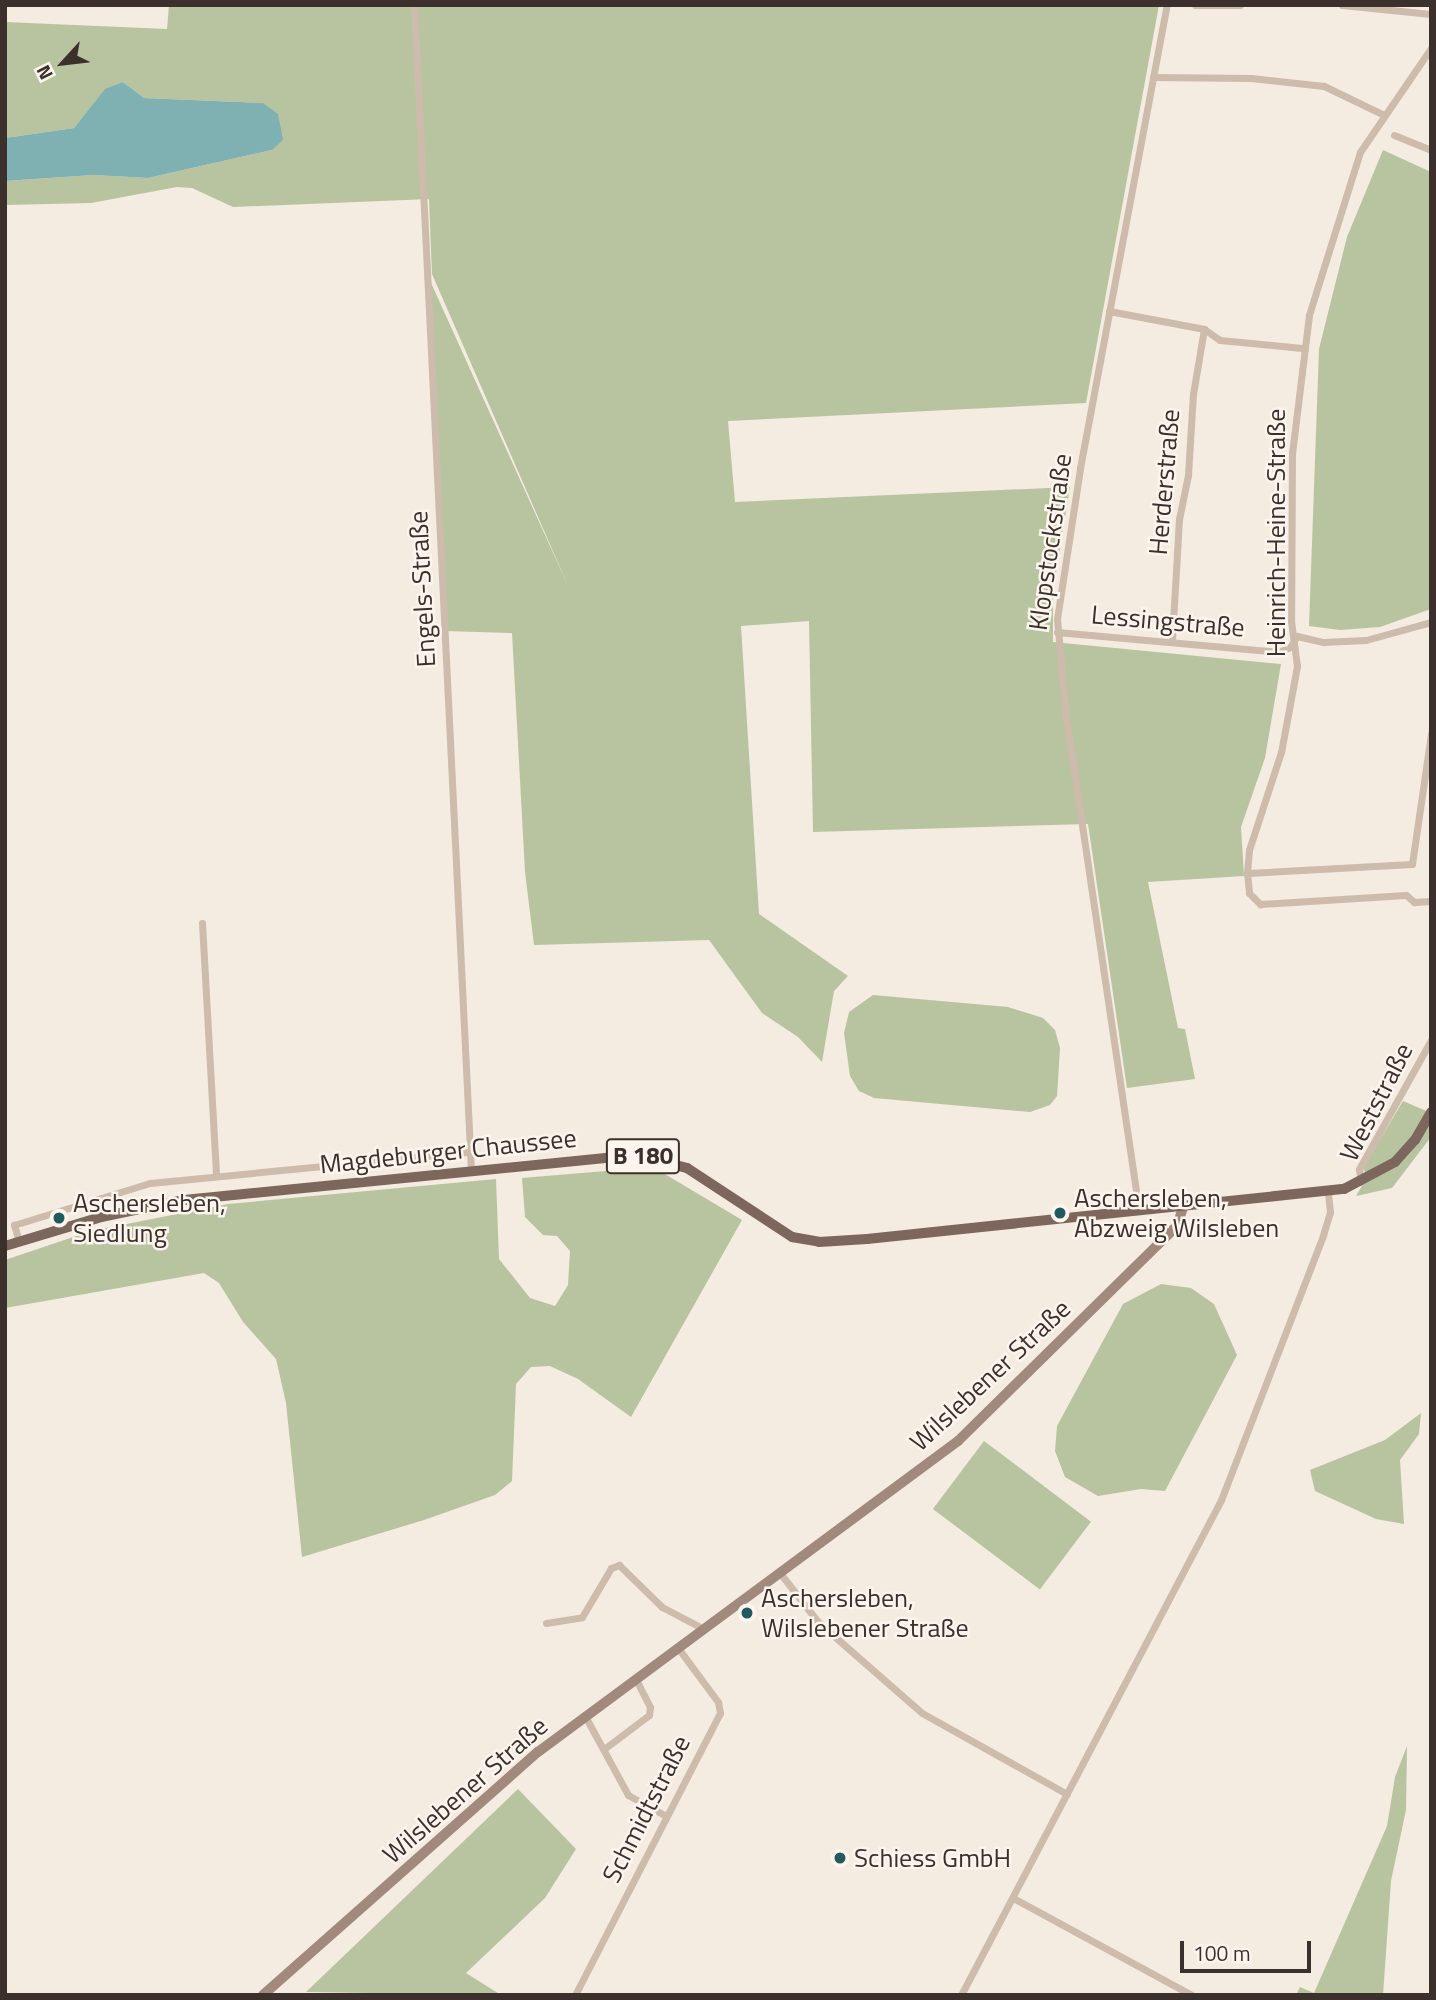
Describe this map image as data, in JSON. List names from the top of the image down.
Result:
{
  "streets": {
    "main road": ["Magdeburger Chaussee", "B 180"],
    "street": [
      "Herderstraße",
      "Heinrich-Heine-Straße",
      "Klopstockstraße",
      "Engels-Straße",
      "Lessingstraße",
      "Weststraße",
      "Wilslebener Straße",
      "Schmidtstraße"
    ]
  },
  "crossings": [
    ["Herderstraße", "Lessingstraße"],
    ["Heinrich-Heine-Straße", "Lessingstraße"],
    ["Klopstockstraße", "Lessingstraße"],
    ["Klopstockstraße", "Magdeburger Chaussee"],
    ["Engels-Straße", "Magdeburger Chaussee"],
    ["Weststraße", "Magdeburger Chaussee"],
    ["Magdeburger Chaussee", "Wilslebener Straße"],
    ["Wilslebener Straße", "Schmidtstraße"]
  ],
  "places": [
    "Aschersleben, Abzweig Wilsleben",
    "Aschersleben, Siedlung",
    "Aschersleben, Wilslebener Straße",
    "Schiess GmbH"
  ],
  "scale_bar": "100 m",
  "north": "bottom left"
}
